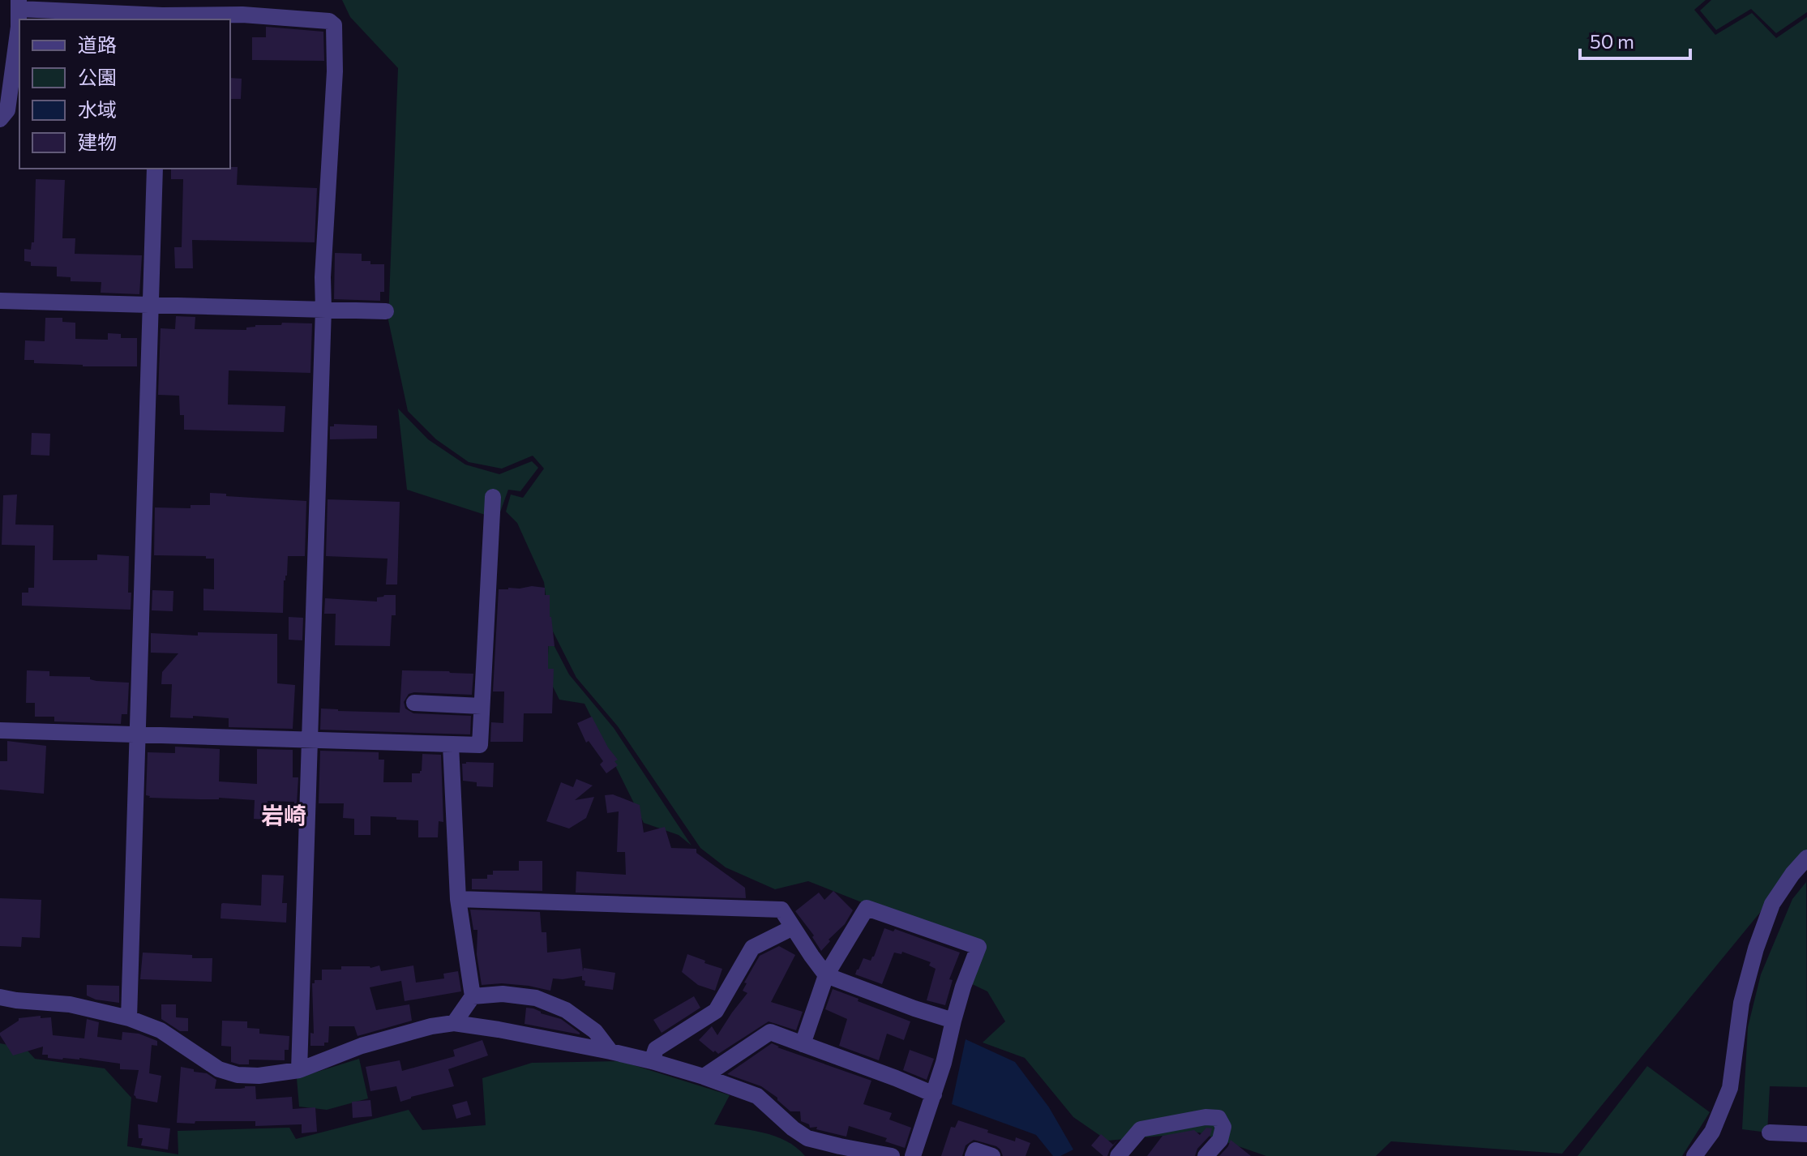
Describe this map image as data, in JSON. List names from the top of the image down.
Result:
{
  "districts": ["岩崎"],
  "legend": [
    "道路",
    "公園",
    "水域",
    "建物"
  ],
  "scale_bar": "50 m"
}
